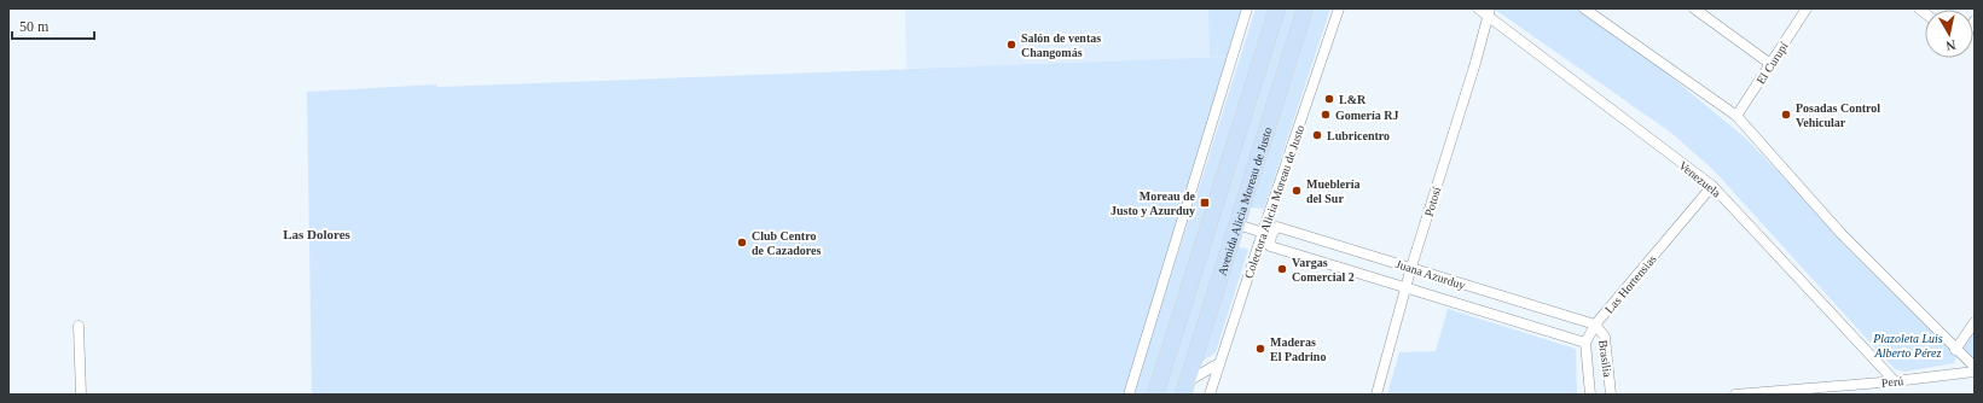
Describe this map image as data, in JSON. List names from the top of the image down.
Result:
{
  "streets": {
    "main road": ["Avenida Alicia Moreau de Justo"],
    "street": [
      "El Curupí",
      "Venezuela",
      "Colectora Alicia Moreau de Justo",
      "Potosí",
      "Juana Azurduy",
      "Las Hortensias",
      "Brasilia",
      "Perú"
    ]
  },
  "crossings": [
    ["Venezuela", "Potosí"],
    ["Venezuela", "Las Hortensias"],
    ["Venezuela", "Perú"],
    ["Avenida Alicia Moreau de Justo", "Juana Azurduy"],
    ["Colectora Alicia Moreau de Justo", "Juana Azurduy"],
    ["Potosí", "Juana Azurduy"],
    ["Juana Azurduy", "Las Hortensias"],
    ["Juana Azurduy", "Brasilia"],
    ["Las Hortensias", "Brasilia"]
  ],
  "districts": ["Las Dolores"],
  "parks": ["Plazoleta Luis Alberto Pérez"],
  "places": {
    "other": [
      "Salón de ventas Changomás",
      "L&R",
      "Gomería RJ",
      "Posadas Control Vehicular",
      "Lubricentro",
      "Mueblería del Sur",
      "Club Centro de Cazadores",
      "Vargas Comercial 2",
      "Maderas El Padrino"
    ],
    "transit": ["Moreau de Justo y Azurduy"]
  },
  "scale_bar": "50 m",
  "north": "bottom"
}
